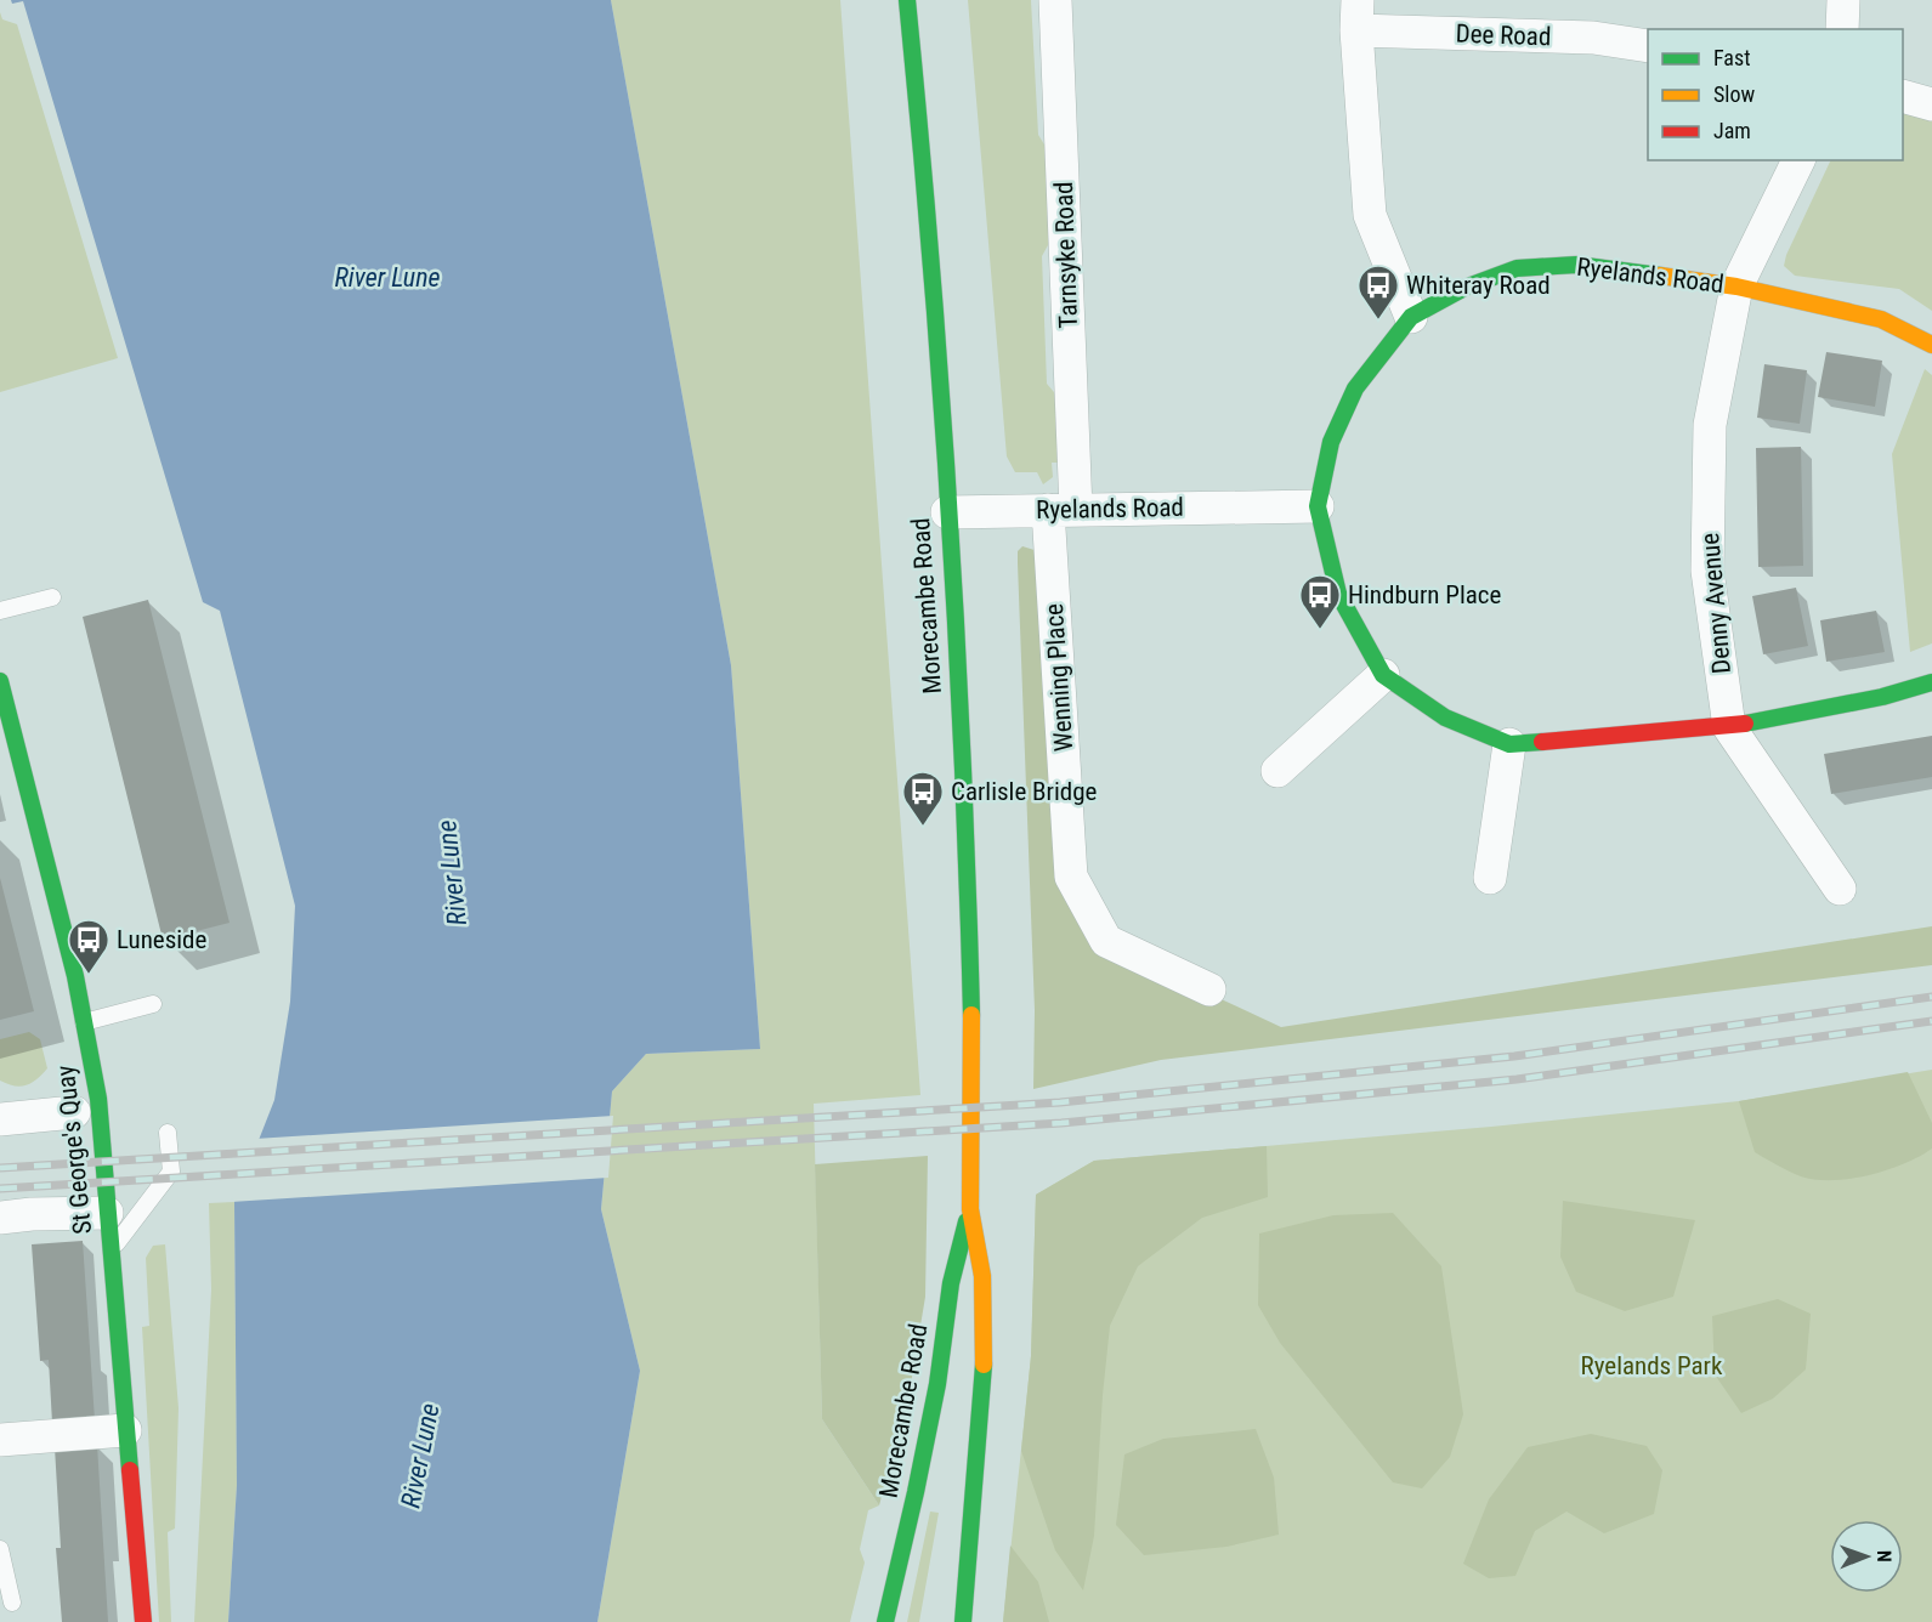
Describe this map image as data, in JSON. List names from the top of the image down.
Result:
{
  "streets": {
    "street": [
      "Dee Road",
      "Tarnsyke Road",
      "Ryelands Road",
      "Denny Avenue",
      "Morecambe Road",
      "Wenning Place",
      "St George's Quay"
    ]
  },
  "crossings": [
    ["Tarnsyke Road", "Ryelands Road"],
    ["Tarnsyke Road", "Wenning Place"],
    ["Ryelands Road", "Denny Avenue"],
    ["Ryelands Road", "Morecambe Road"],
    ["Ryelands Road", "Wenning Place"]
  ],
  "water": ["River Lune"],
  "parks": ["Ryelands Park"],
  "places": {
    "bus stop": [
      "Whiteray Road",
      "Hindburn Place",
      "Carlisle Bridge",
      "Luneside"
    ]
  },
  "legend": ["Fast", "Slow", "Jam"],
  "north": "right"
}
